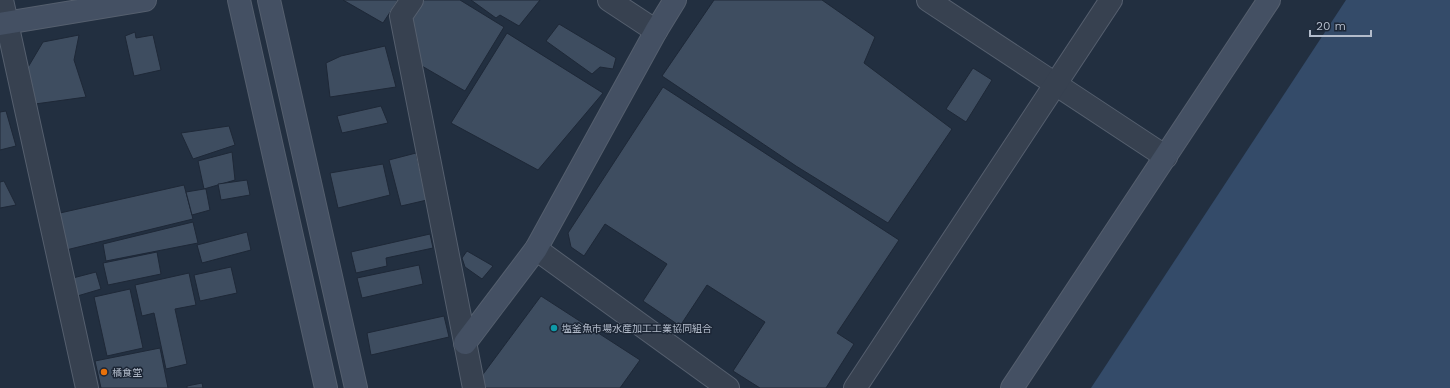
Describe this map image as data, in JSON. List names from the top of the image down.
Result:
{
  "places": ["塩釜魚市場水産加工工業協同組合", "橘食堂"],
  "scale_bar": "20 m"
}
